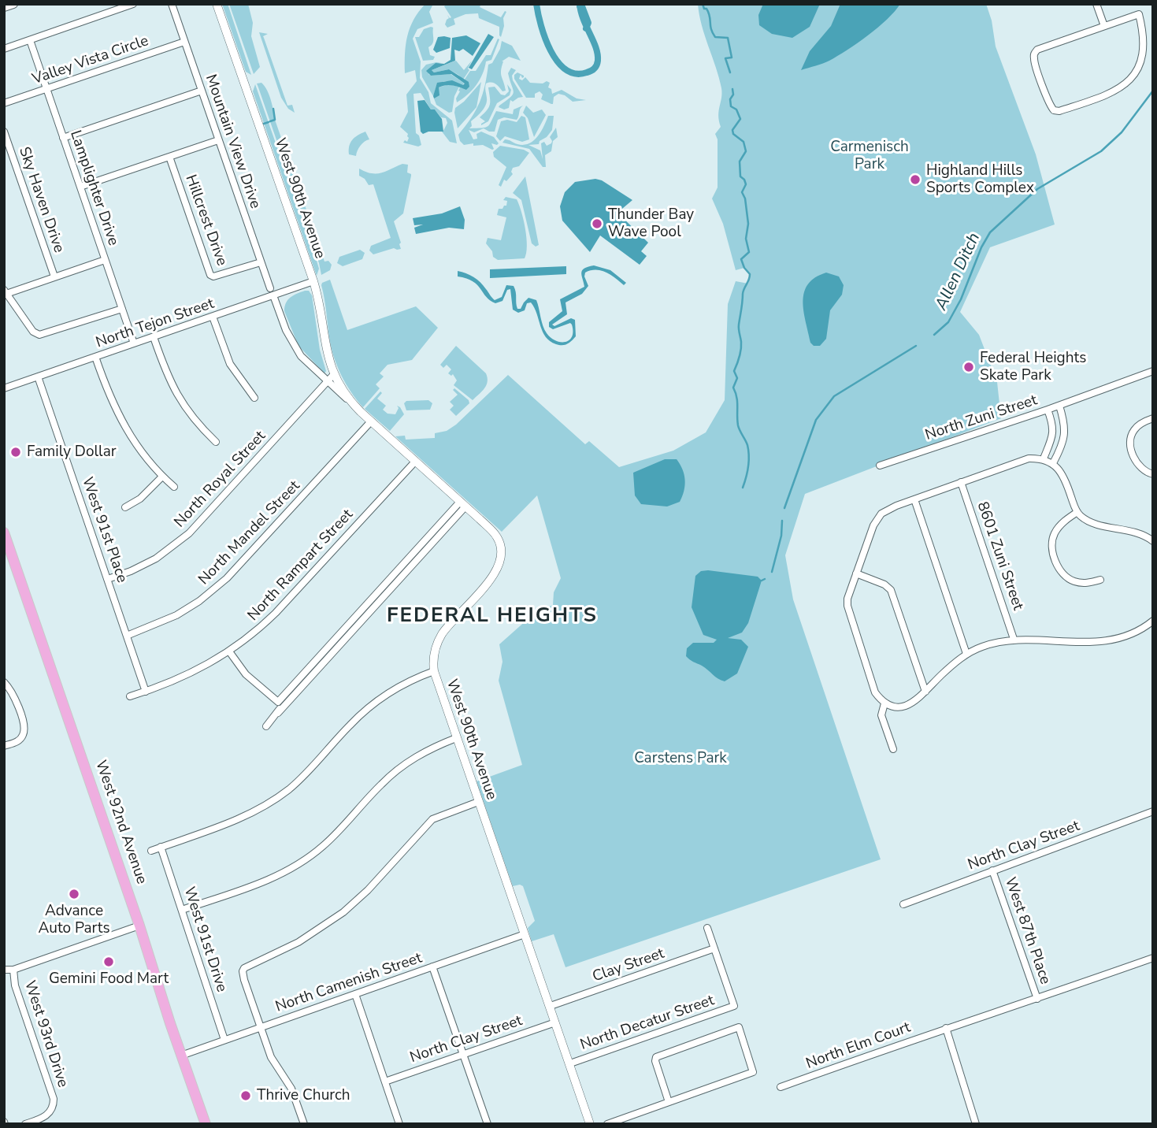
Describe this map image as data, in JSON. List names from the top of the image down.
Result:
{
  "streets": {
    "main road": ["West 92nd Avenue"],
    "street": [
      "Valley Vista Circle",
      "Mountain View Drive",
      "Lamplighter Drive",
      "West 90th Avenue",
      "Sky Haven Drive",
      "Hillcrest Drive",
      "North Tejon Street",
      "North Zuni Street",
      "North Royal Street",
      "West 91st Place",
      "North Mandel Street",
      "8601 Zuni Street",
      "North Rampart Street",
      "North Clay Street",
      "West 87th Place",
      "West 91st Drive",
      "Clay Street",
      "North Camenish Street",
      "North Decatur Street",
      "West 93rd Drive",
      "North Elm Court"
    ]
  },
  "crossings": [
    ["Valley Vista Circle", "Mountain View Drive"],
    ["Valley Vista Circle", "Lamplighter Drive"],
    ["Mountain View Drive", "Hillcrest Drive"],
    ["Lamplighter Drive", "North Tejon Street"],
    ["West 90th Avenue", "North Tejon Street"],
    ["West 90th Avenue", "North Royal Street"],
    ["West 90th Avenue", "North Mandel Street"],
    ["West 90th Avenue", "North Rampart Street"],
    ["West 90th Avenue", "North Clay Street"],
    ["West 90th Avenue", "Clay Street"],
    ["West 90th Avenue", "North Camenish Street"],
    ["West 90th Avenue", "North Decatur Street"],
    ["North Tejon Street", "West 91st Place"],
    ["North Royal Street", "West 91st Place"],
    ["West 91st Place", "North Mandel Street"],
    ["West 91st Place", "North Rampart Street"],
    ["West 92nd Avenue", "North Camenish Street"],
    ["North Clay Street", "West 87th Place"],
    ["West 87th Place", "North Elm Court"],
    ["West 91st Drive", "North Camenish Street"],
    ["Clay Street", "North Decatur Street"]
  ],
  "districts": ["FEDERAL HEIGHTS"],
  "water": ["Allen Ditch"],
  "parks": ["Carmenisch Park", "Carstens Park"],
  "places": [
    "Highland Hills Sports Complex",
    "Thunder Bay Wave Pool",
    "Federal Heights Skate Park",
    "Family Dollar",
    "Advance Auto Parts",
    "Gemini Food Mart",
    "Thrive Church"
  ]
}
